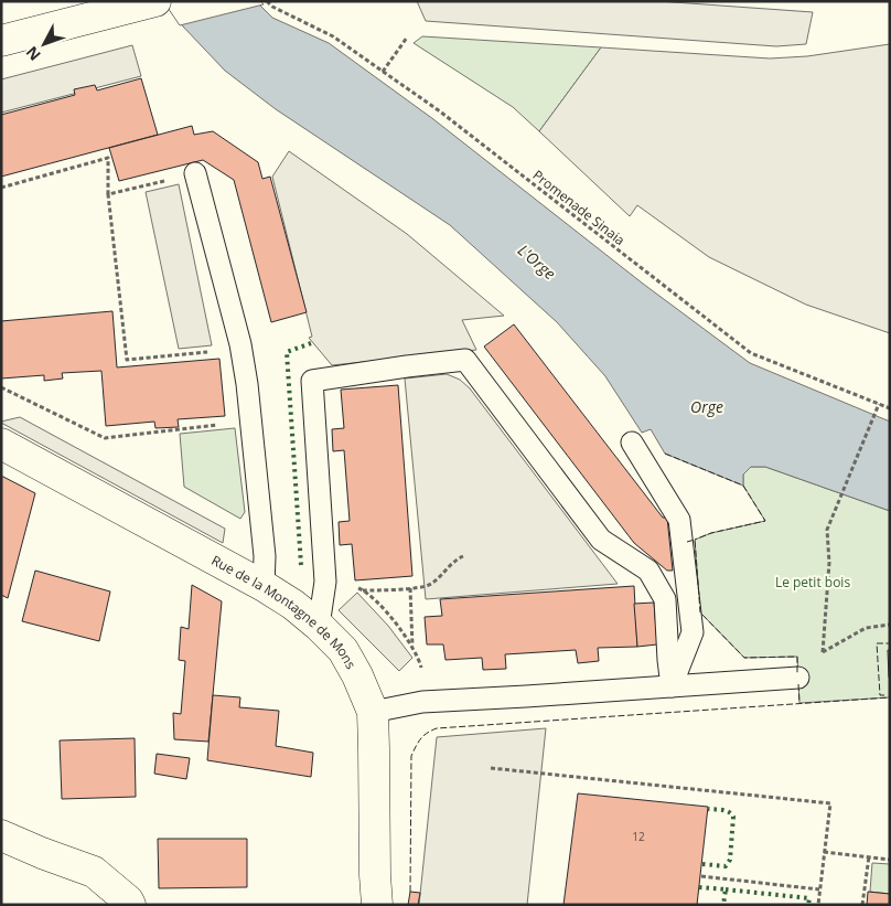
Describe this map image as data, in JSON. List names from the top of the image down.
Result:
{
  "streets": {
    "street": ["Rue de la Montagne de Mons"],
    "path": ["Promenade Sinaia"]
  },
  "water": ["L'Orge", "Orge"],
  "parks": ["Le petit bois"],
  "house_numbers": ["12"],
  "north": "bottom left"
}
